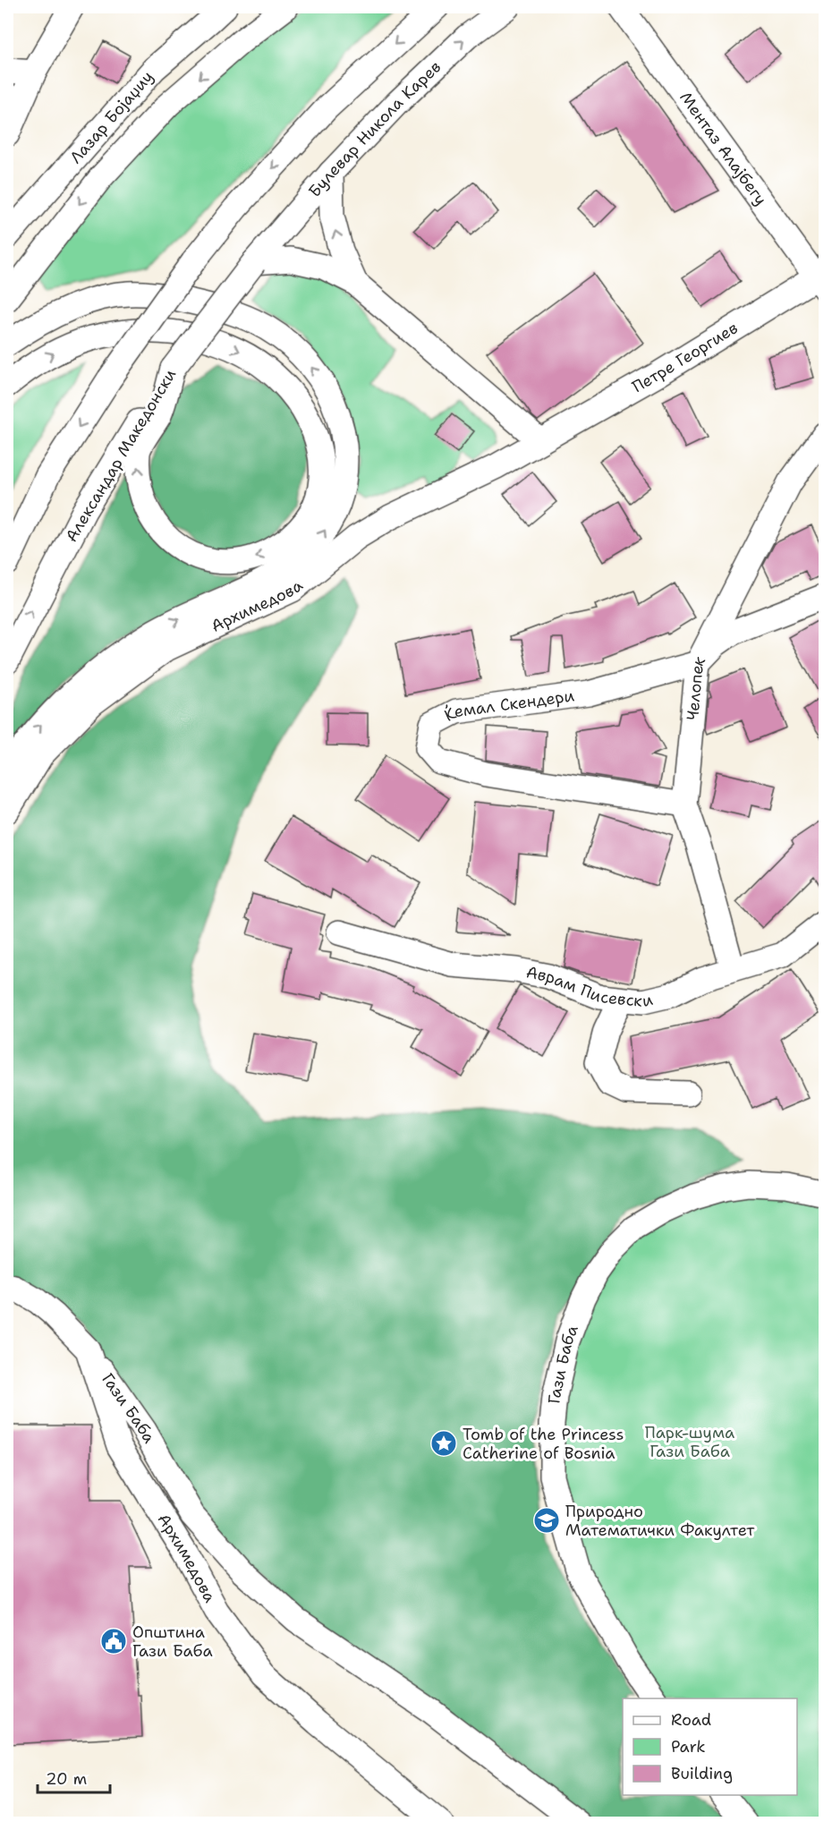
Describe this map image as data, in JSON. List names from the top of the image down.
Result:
{
  "streets": {
    "street": [
      "Лазар Бојаџиу",
      "Булевар Никола Карев",
      "Ментаз Алајбегу",
      "Петре Георгиев",
      "Александар Македонски",
      "Архимедова",
      "Челопек",
      "Ќемал Скендери",
      "Аврам Писевски",
      "Гази Баба"
    ]
  },
  "crossings": [
    ["Булевар Никола Карев", "Александар Македонски"],
    ["Ментаз Алајбегу", "Петре Георгиев"],
    ["Петре Георгиев", "Архимедова"],
    ["Архимедова", "Гази Баба"],
    ["Челопек", "Ќемал Скендери"],
    ["Челопек", "Аврам Писевски"]
  ],
  "parks": ["Парк-шума Гази Баба"],
  "places": {
    "place": ["Tomb of the Princess Catherine of Bosnia"],
    "school or university": ["Природно Математички Факултет"],
    "public building": ["Општина Гази Баба"]
  },
  "legend": ["Road", "Park", "Building"],
  "scale_bar": "20 m"
}
